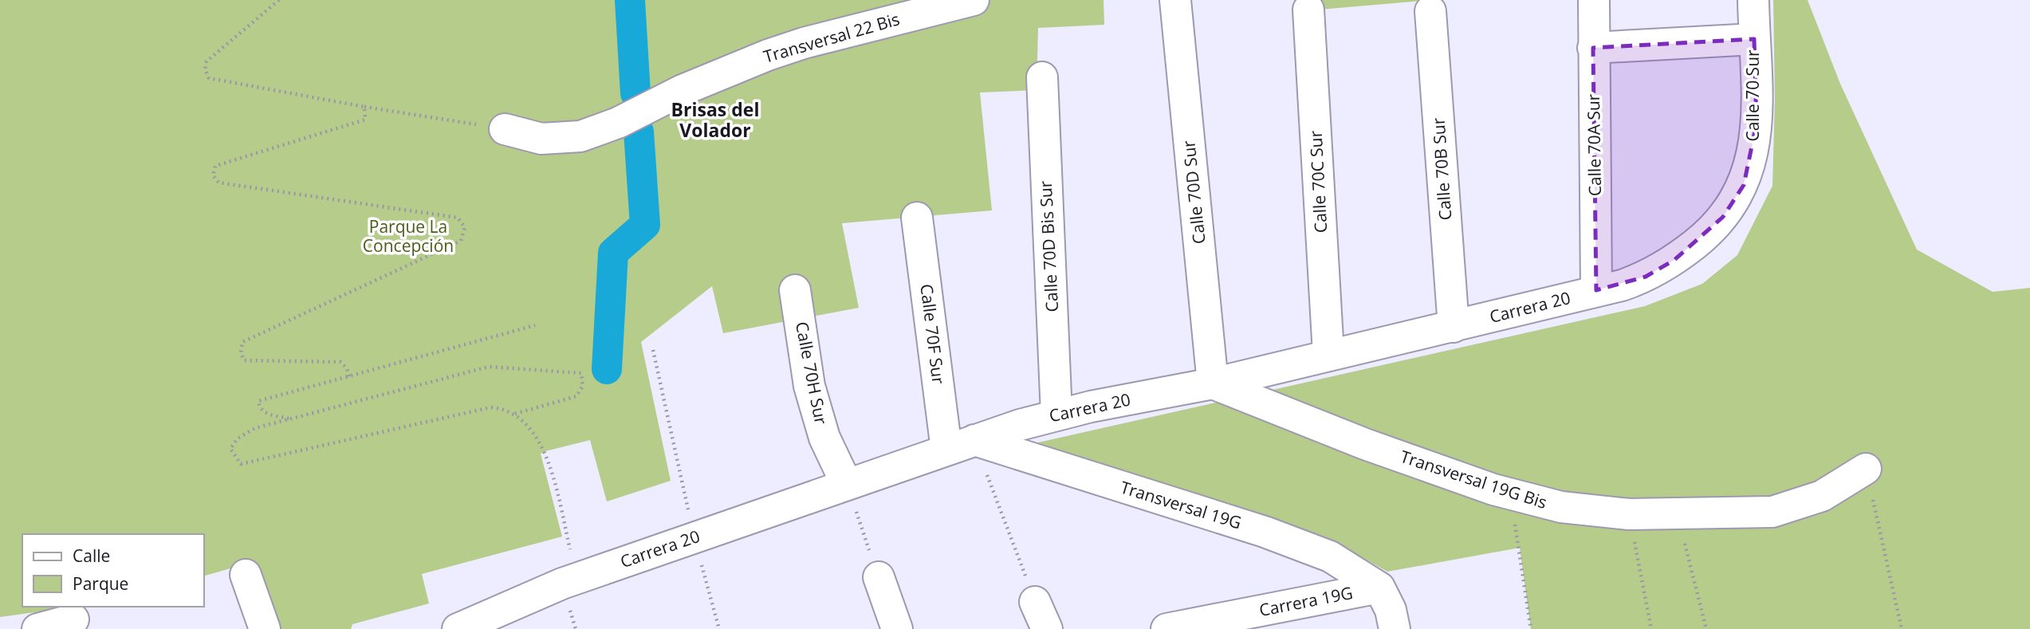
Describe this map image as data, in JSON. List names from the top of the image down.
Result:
{
  "streets": {
    "street": [
      "Transversal 22 Bis",
      "Calle 70 Sur",
      "Calle 70A Sur",
      "Calle 70B Sur",
      "Calle 70C Sur",
      "Calle 70D Sur",
      "Calle 70D Bis Sur",
      "Carrera 20",
      "Calle 70F Sur",
      "Calle 70H Sur",
      "Transversal 19G Bis",
      "Transversal 19G",
      "Carrera 19G"
    ]
  },
  "crossings": [
    ["Calle 70 Sur", "Carrera 20"],
    ["Calle 70A Sur", "Carrera 20"],
    ["Calle 70B Sur", "Carrera 20"],
    ["Calle 70C Sur", "Carrera 20"],
    ["Calle 70D Sur", "Carrera 20"],
    ["Calle 70D Sur", "Transversal 19G Bis"],
    ["Calle 70D Bis Sur", "Carrera 20"],
    ["Carrera 20", "Calle 70F Sur"],
    ["Carrera 20", "Calle 70H Sur"],
    ["Carrera 20", "Transversal 19G Bis"],
    ["Carrera 20", "Transversal 19G"],
    ["Calle 70F Sur", "Transversal 19G"],
    ["Transversal 19G", "Carrera 19G"]
  ],
  "districts": ["Brisas del Volador"],
  "parks": ["Parque La Concepción"],
  "legend": ["Calle", "Parque"]
}
